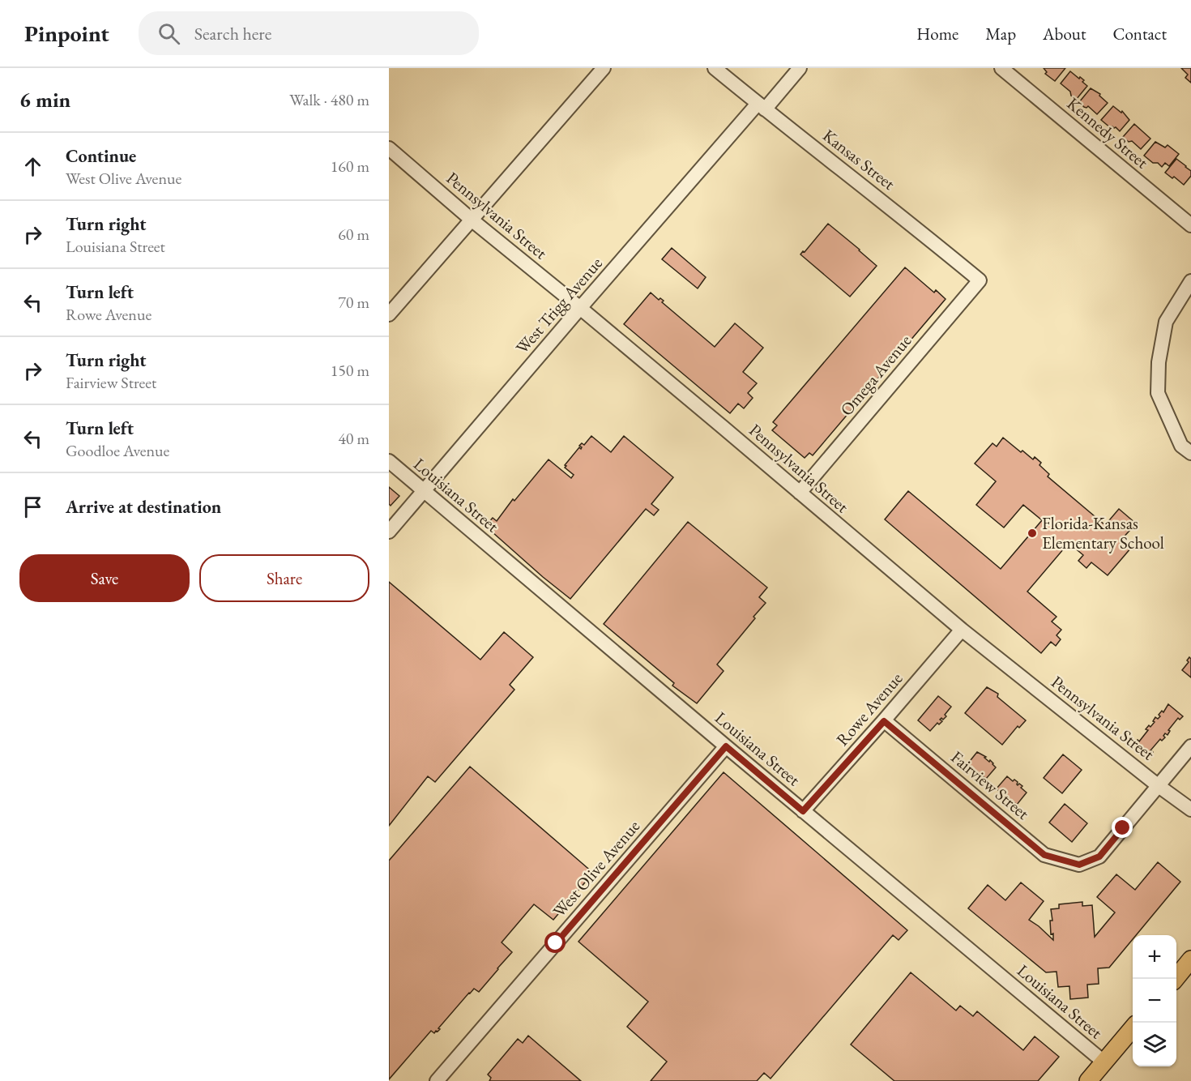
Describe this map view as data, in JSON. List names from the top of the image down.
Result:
{
  "streets": {
    "street": [
      "Kennedy Street",
      "Kansas Street",
      "Pennsylvania Street",
      "West Trigg Avenue",
      "Omega Avenue",
      "Louisiana Street",
      "Rowe Avenue",
      "Fairview Street",
      "West Olive Avenue"
    ]
  },
  "crossings": [
    ["Kansas Street", "West Trigg Avenue"],
    ["Kansas Street", "Omega Avenue"],
    ["Pennsylvania Street", "West Trigg Avenue"],
    ["Pennsylvania Street", "Omega Avenue"],
    ["Pennsylvania Street", "Rowe Avenue"],
    ["Pennsylvania Street", "Fairview Street"],
    ["West Trigg Avenue", "Louisiana Street"],
    ["Louisiana Street", "Rowe Avenue"],
    ["Louisiana Street", "West Olive Avenue"],
    ["Rowe Avenue", "Fairview Street"]
  ],
  "places": ["Florida-Kansas Elementary School"],
  "page": {
    "header": "Pinpoint",
    "search": "Search here",
    "nav": [
      "Home",
      "Map",
      "About",
      "Contact"
    ],
    "heading": ["6 min", "Walk · 480 m"],
    "list": [
      ["Continue", "West Olive Avenue", "160 m"],
      ["Turn right", "Louisiana Street", "60 m"],
      ["Turn left", "Rowe Avenue", "70 m"],
      ["Turn right", "Fairview Street", "150 m"],
      ["Turn left", "Goodloe Avenue", "40 m"],
      "Arrive at destination"
    ],
    "buttons": ["Save", "Share"],
    "map_buttons": ["+", "−"]
  }
}
